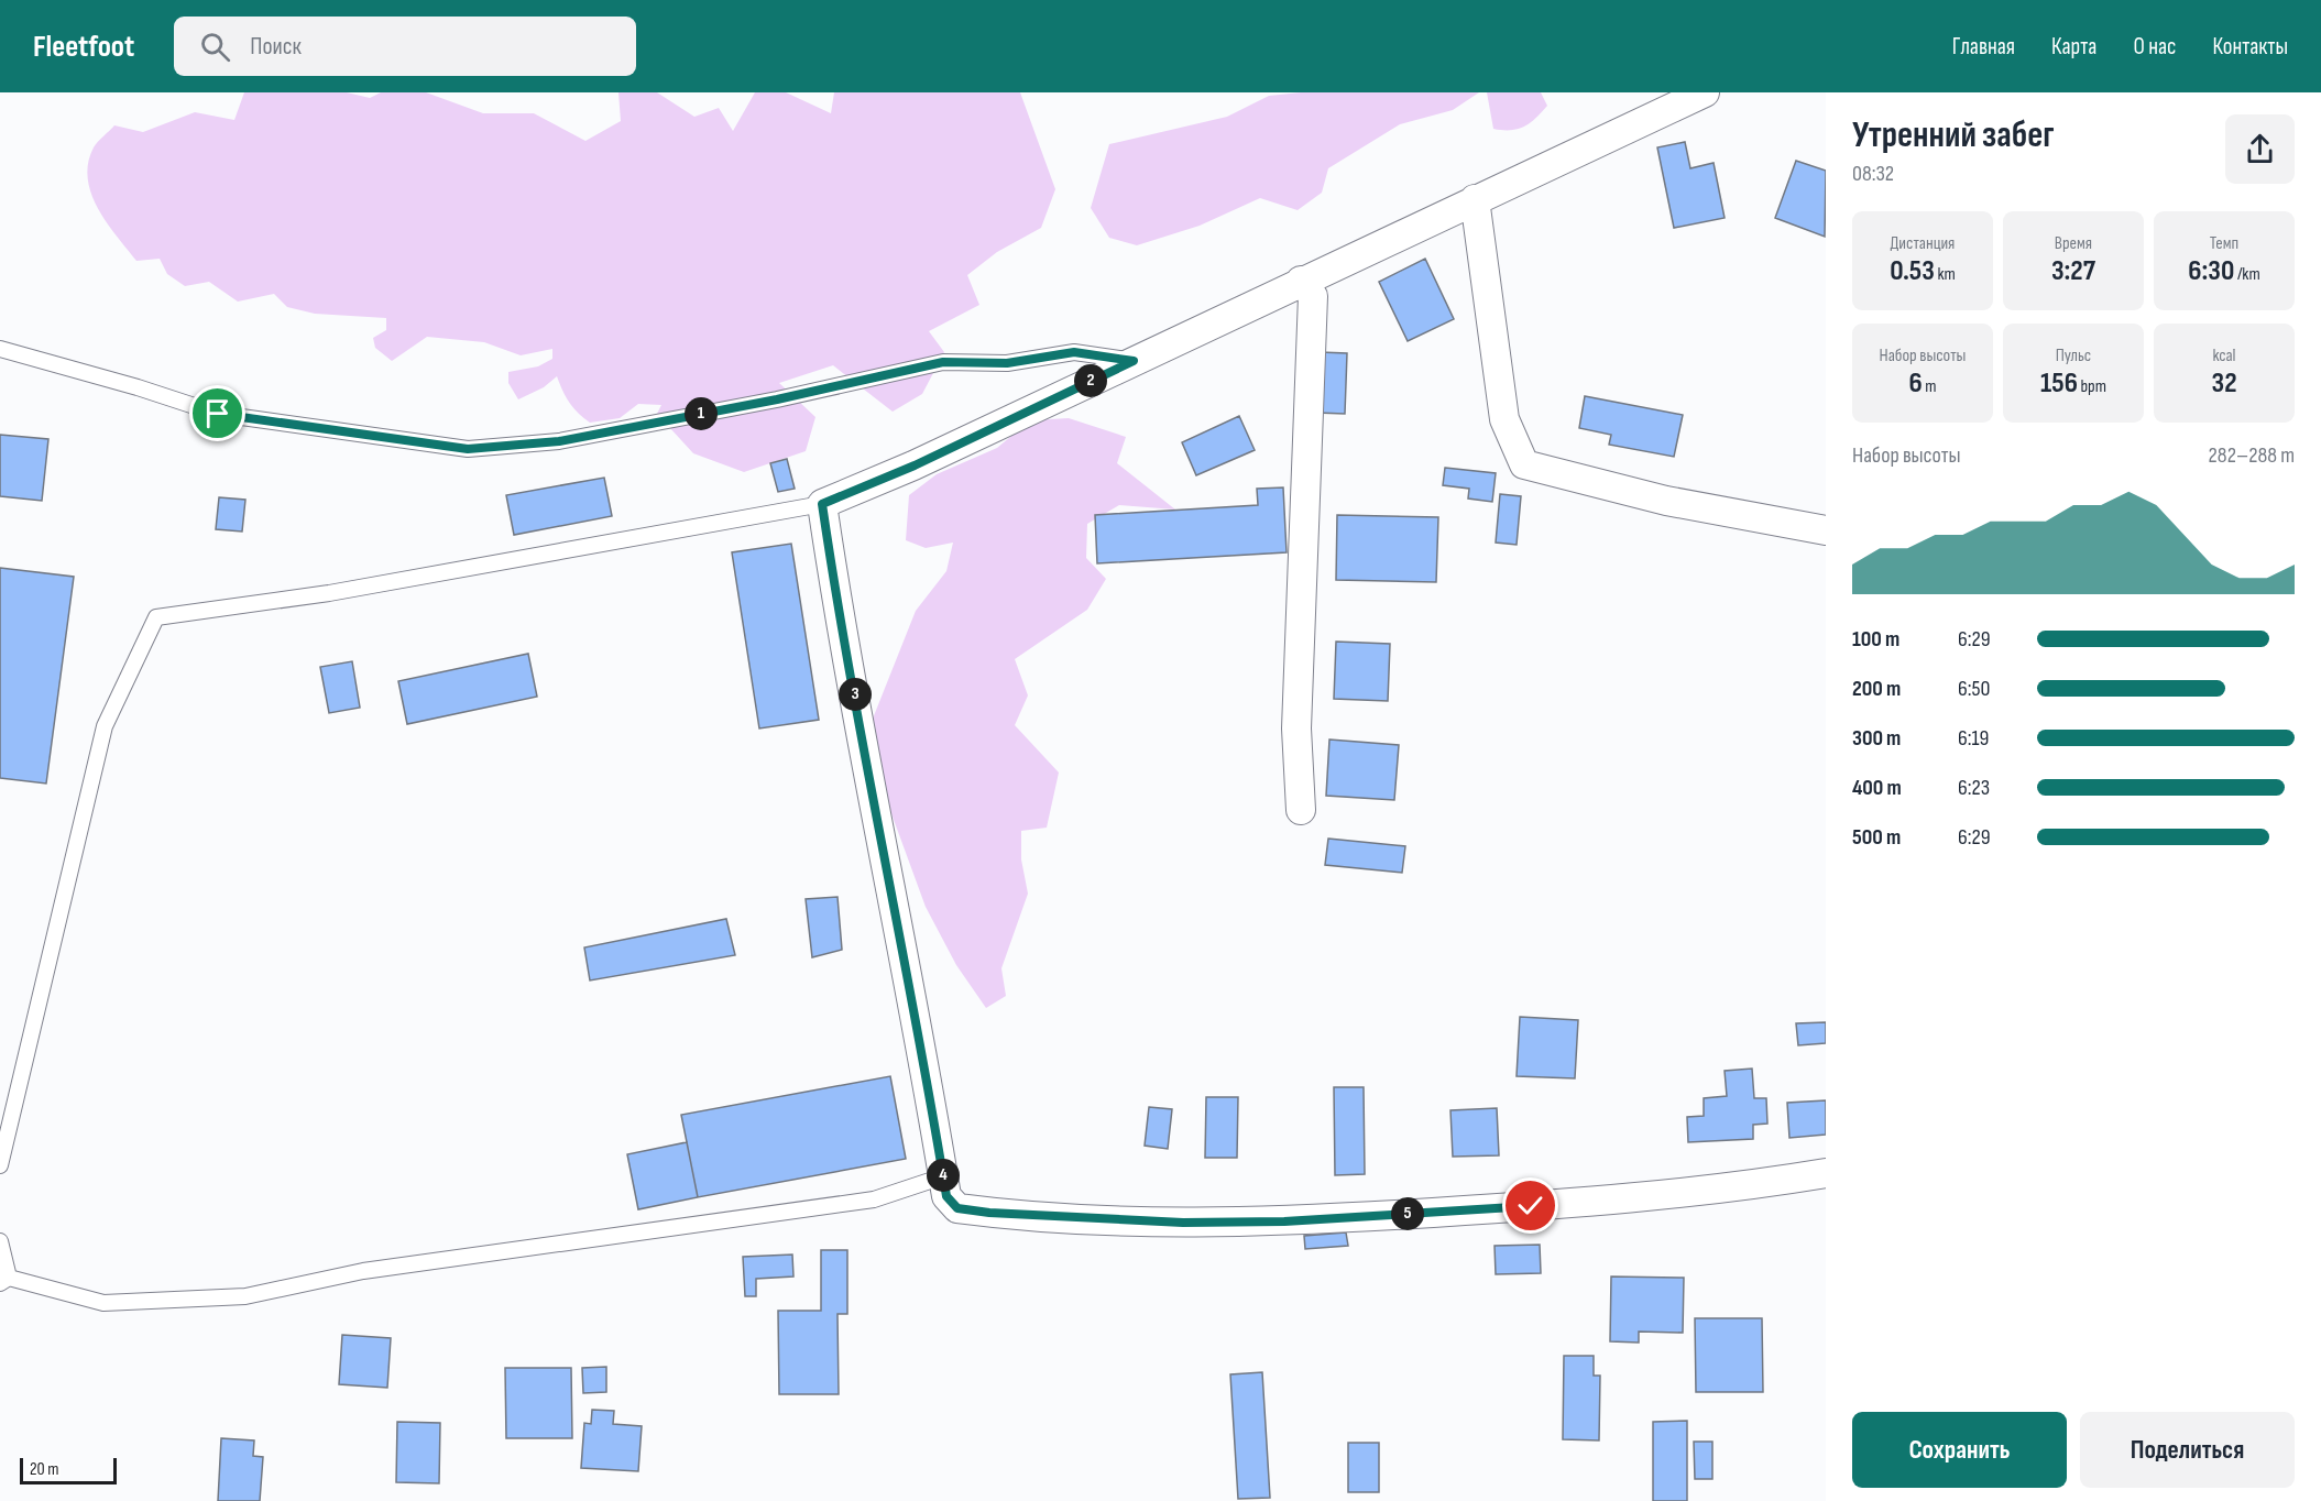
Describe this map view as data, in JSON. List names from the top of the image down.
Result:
{
  "scale_bar": "20 m",
  "page": {
    "header": "Fleetfoot",
    "search": "Поиск",
    "nav": [
      "Главная",
      "Карта",
      "О нас",
      "Контакты"
    ],
    "heading": ["Утренний забег", "08:32"],
    "stats": [
      ["Дистанция", "0.53 km"],
      ["Время", "3:27"],
      ["Темп", "6:30 /km"],
      ["Набор высоты", "6 m"],
      ["Пульс", "156 bpm"],
      ["kcal", "32"]
    ],
    "pins": [
      "2",
      "1",
      "3",
      "4",
      "5"
    ],
    "chart": ["Набор высоты", "282–288 m"],
    "list": [
      {
        "name": "100 m",
        "note": "6:29"
      },
      {
        "name": "200 m",
        "note": "6:50"
      },
      {
        "name": "300 m",
        "note": "6:19"
      },
      {
        "name": "400 m",
        "note": "6:23"
      },
      {
        "name": "500 m",
        "note": "6:29"
      }
    ],
    "buttons": ["Сохранить", "Поделиться"],
    "scale": "20 m"
  }
}
